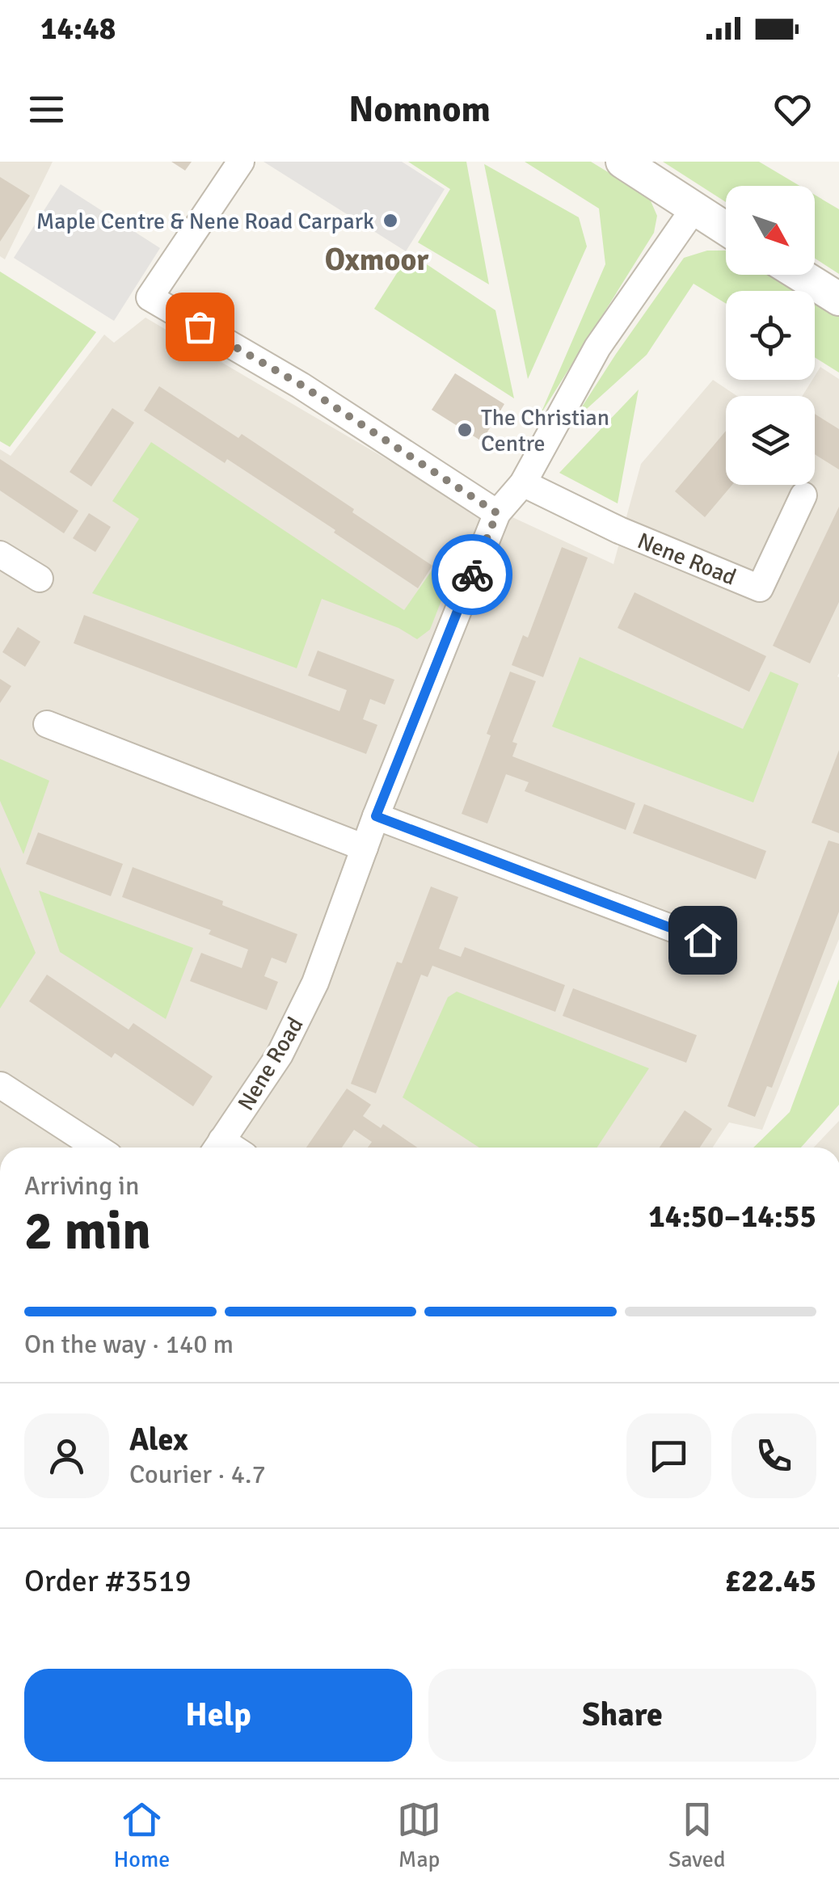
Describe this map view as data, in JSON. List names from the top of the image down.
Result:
{
  "streets": {
    "street": ["Nene Road"]
  },
  "districts": ["Oxmoor"],
  "places": ["Maple Centre & Nene Road Carpark", "The Christian Centre"],
  "north": "bottom right",
  "page": {
    "status": "14:48",
    "header": "Nomnom",
    "heading": ["2 min", "Arriving in", "14:50–14:55"],
    "panel": [
      "Alex",
      "Courier · 4.7",
      "Order #3519",
      "£22.45"
    ],
    "bar": "On the way · 140 m",
    "buttons": ["Help", "Share"],
    "tabs": ["Home", "Map", "Saved"]
  }
}
